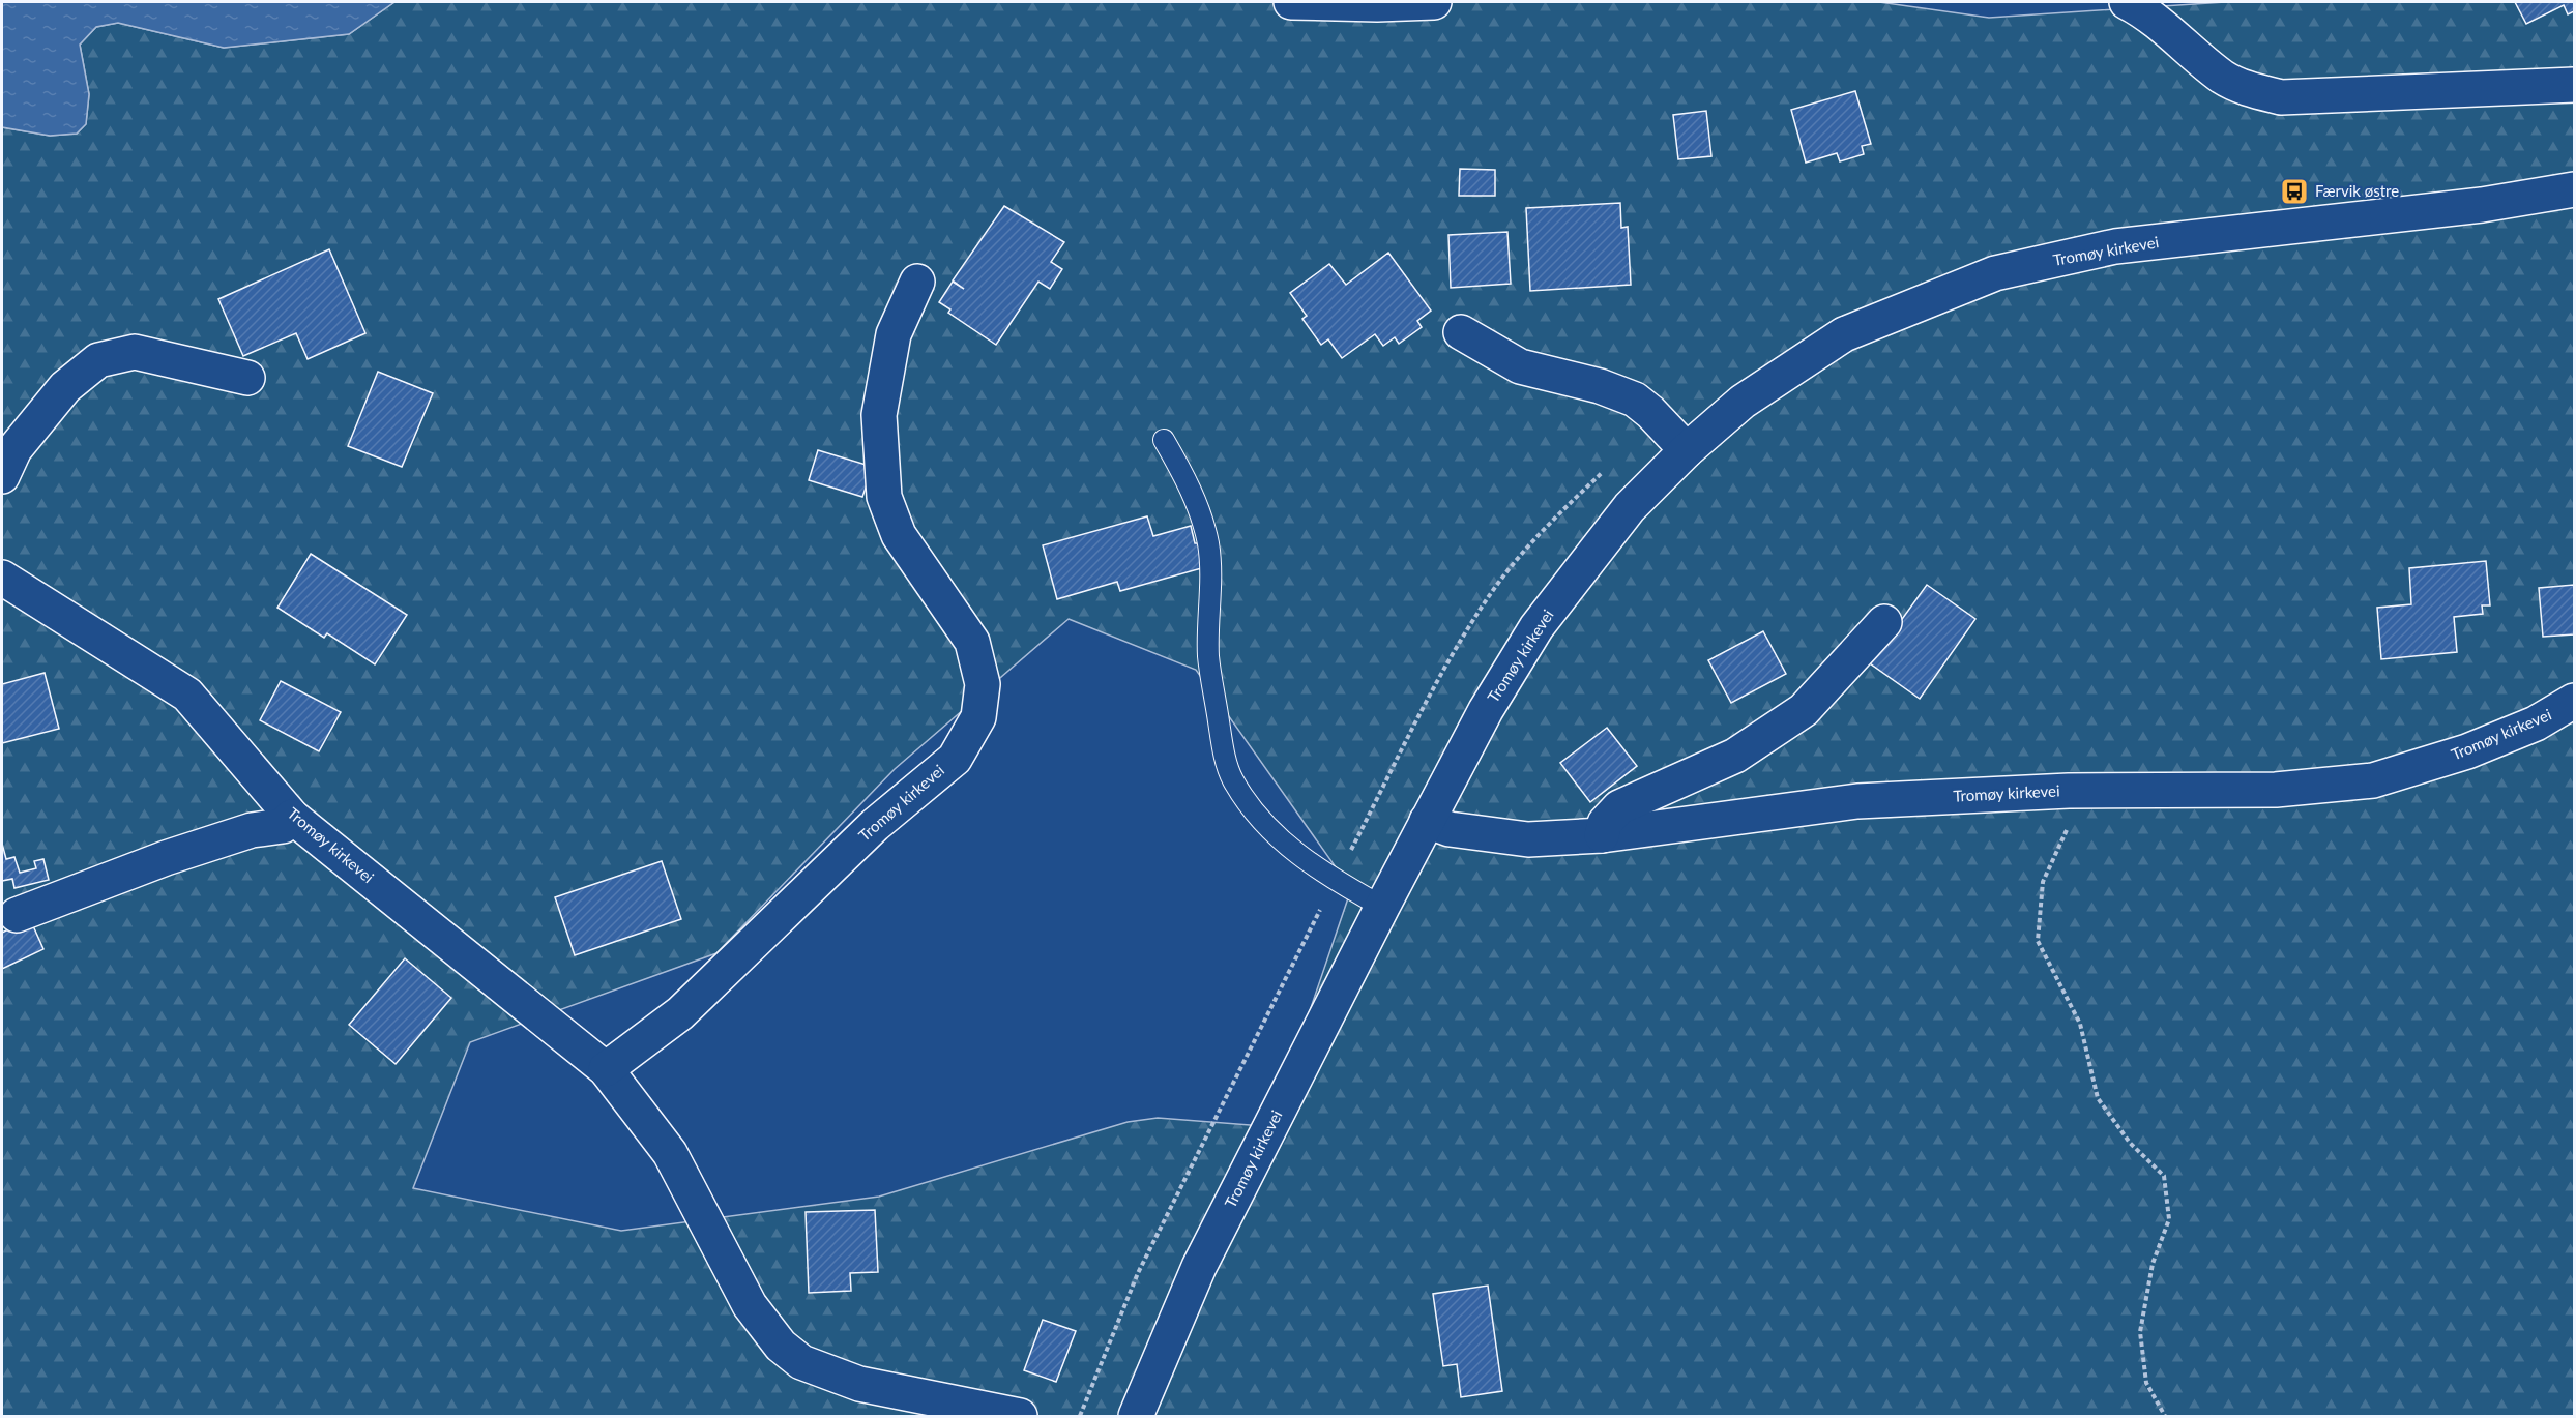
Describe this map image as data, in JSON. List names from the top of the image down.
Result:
{
  "streets": {
    "street": ["Tromøy kirkevei"]
  },
  "places": {
    "bus stop": ["Færvik østre"]
  }
}
